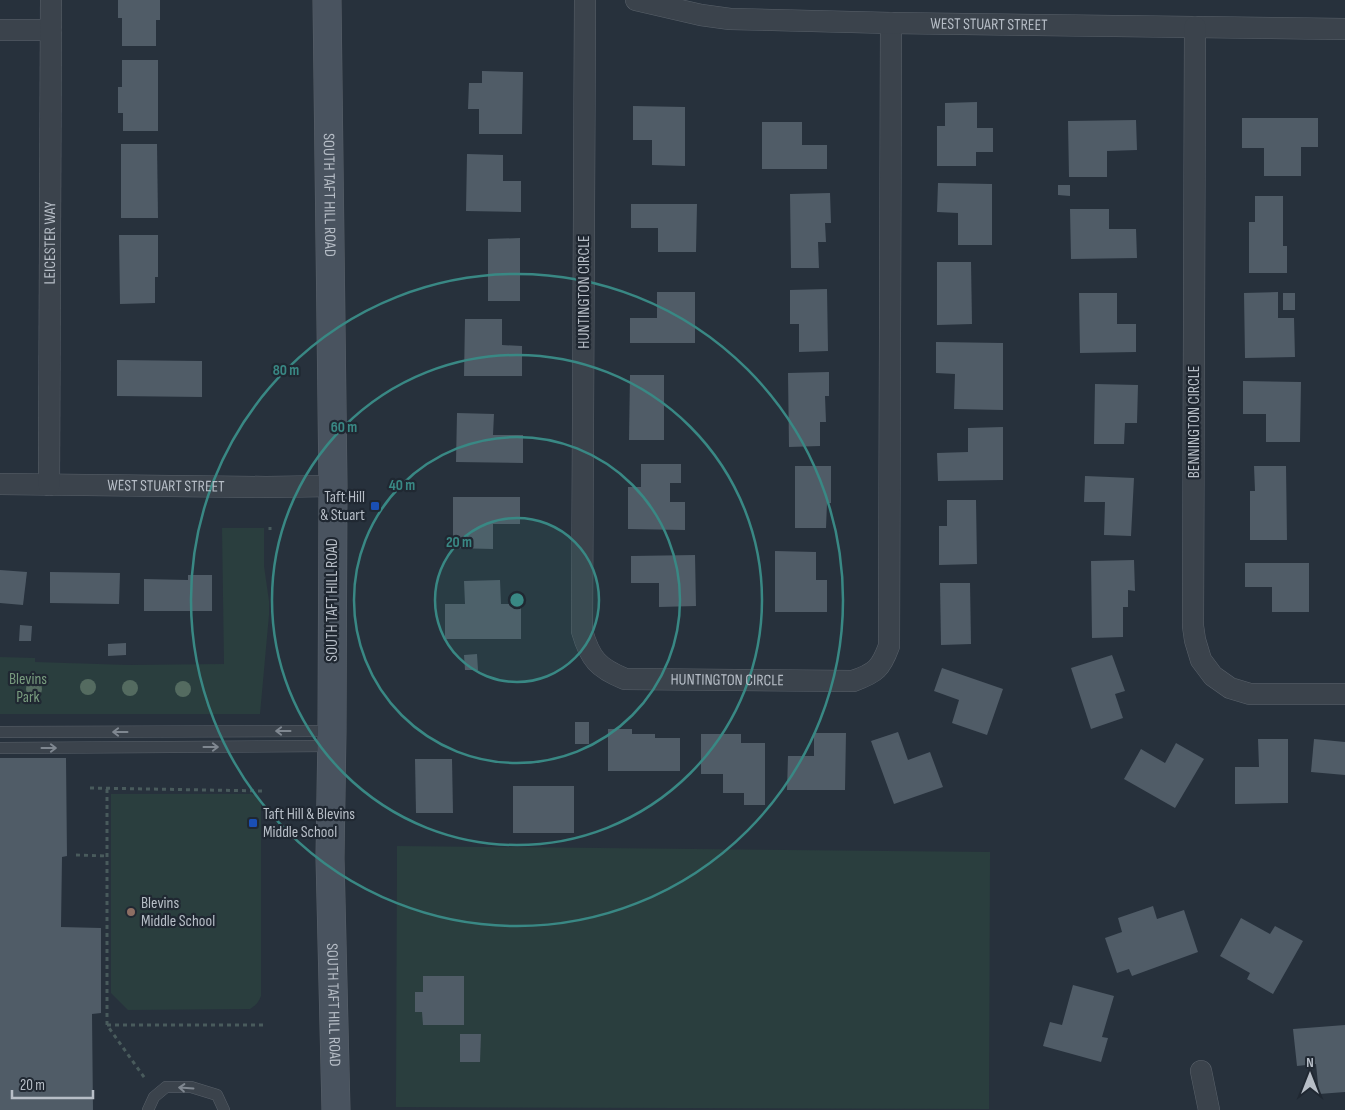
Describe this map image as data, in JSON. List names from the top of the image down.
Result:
{
  "streets": {
    "main road": ["SOUTH TAFT HILL ROAD"],
    "street": [
      "WEST STUART STREET",
      "LEICESTER WAY",
      "HUNTINGTON CIRCLE",
      "BENNINGTON CIRCLE"
    ]
  },
  "crossings": [
    ["WEST STUART STREET", "SOUTH TAFT HILL ROAD"],
    ["WEST STUART STREET", "LEICESTER WAY"],
    ["WEST STUART STREET", "HUNTINGTON CIRCLE"],
    ["WEST STUART STREET", "BENNINGTON CIRCLE"]
  ],
  "parks": ["Blevins Park"],
  "places": {
    "transit": ["Taft Hill & Stuart", "Taft Hill & Blevins Middle School"],
    "other": ["Blevins Middle School"]
  },
  "scale_bar": "20 m",
  "north": "top",
  "rings": [
    "80 m",
    "60 m",
    "40 m",
    "20 m"
  ]
}
